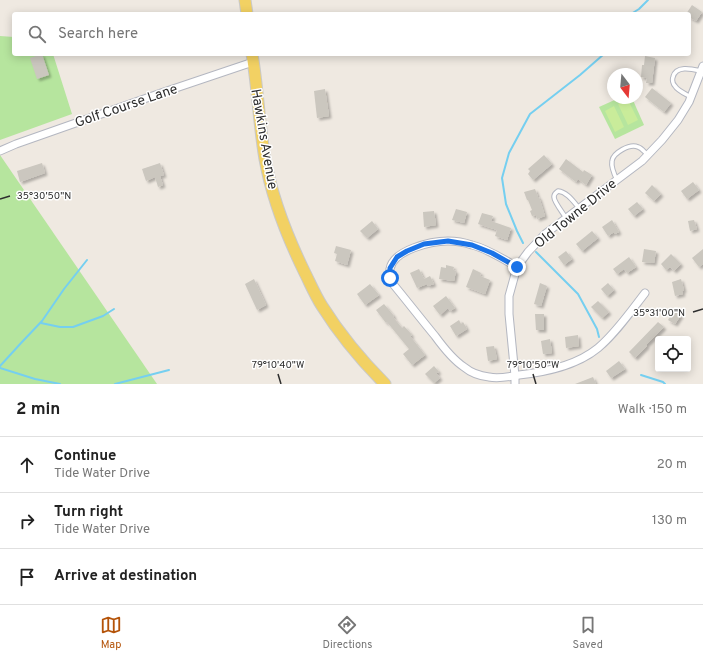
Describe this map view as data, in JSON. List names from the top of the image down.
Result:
{
  "streets": {
    "main road": ["Hawkins Avenue"],
    "street": ["Golf Course Lane", "Old Towne Drive"]
  },
  "crossings": [
    ["Golf Course Lane", "Hawkins Avenue"]
  ],
  "north": "bottom",
  "page": {
    "search": "Search here",
    "heading": ["2 min", "Walk · 150 m"],
    "list": [
      ["Continue", "Tide Water Drive", "20 m"],
      ["Turn right", "Tide Water Drive", "130 m"],
      "Arrive at destination"
    ],
    "nav": ["Map", "Directions", "Saved"]
  },
  "coordinates": [
    "35°30'50\"N",
    "35°31'00\"N",
    "79°10'40\"W",
    "79°10'50\"W"
  ]
}
